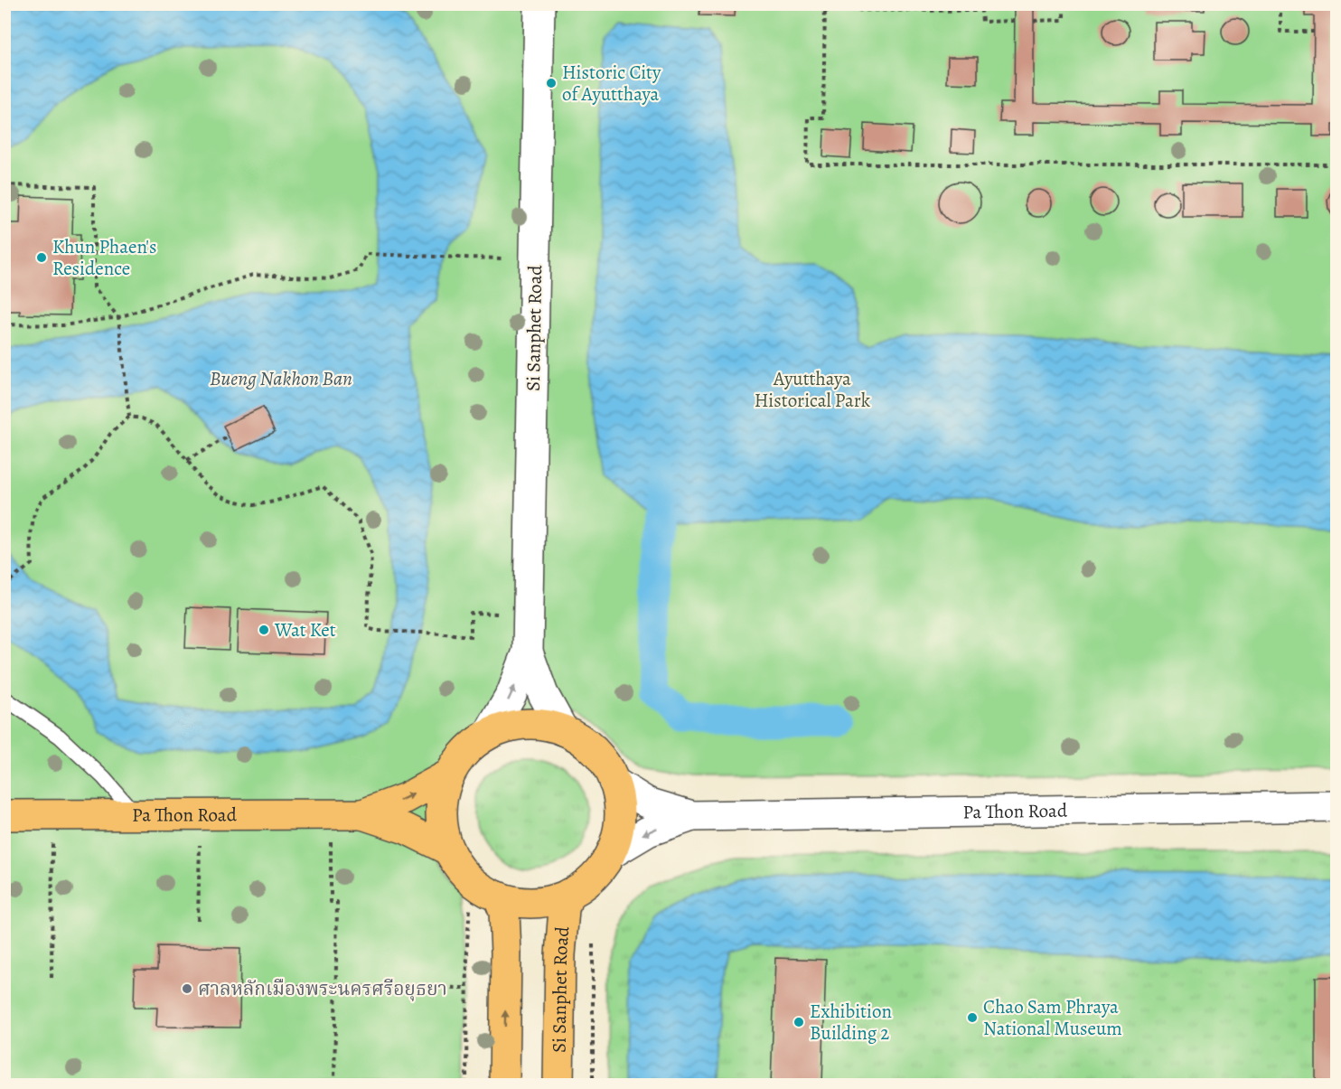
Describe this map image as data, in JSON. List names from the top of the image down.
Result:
{
  "streets": {
    "main road": ["Si Sanphet Road", "Pa Thon Road"]
  },
  "crossings": [
    ["Si Sanphet Road", "Pa Thon Road"]
  ],
  "water": ["Bueng Nakhon Ban"],
  "parks": ["Ayutthaya Historical Park"],
  "places": [
    "Historic City of Ayutthaya",
    "Khun Phaen's Residence",
    "Wat Ket",
    "ศาลหลักเมืองพระนครศรีอยุธยา",
    "Chao Sam Phraya National Museum",
    "Exhibition Building 2"
  ]
}
